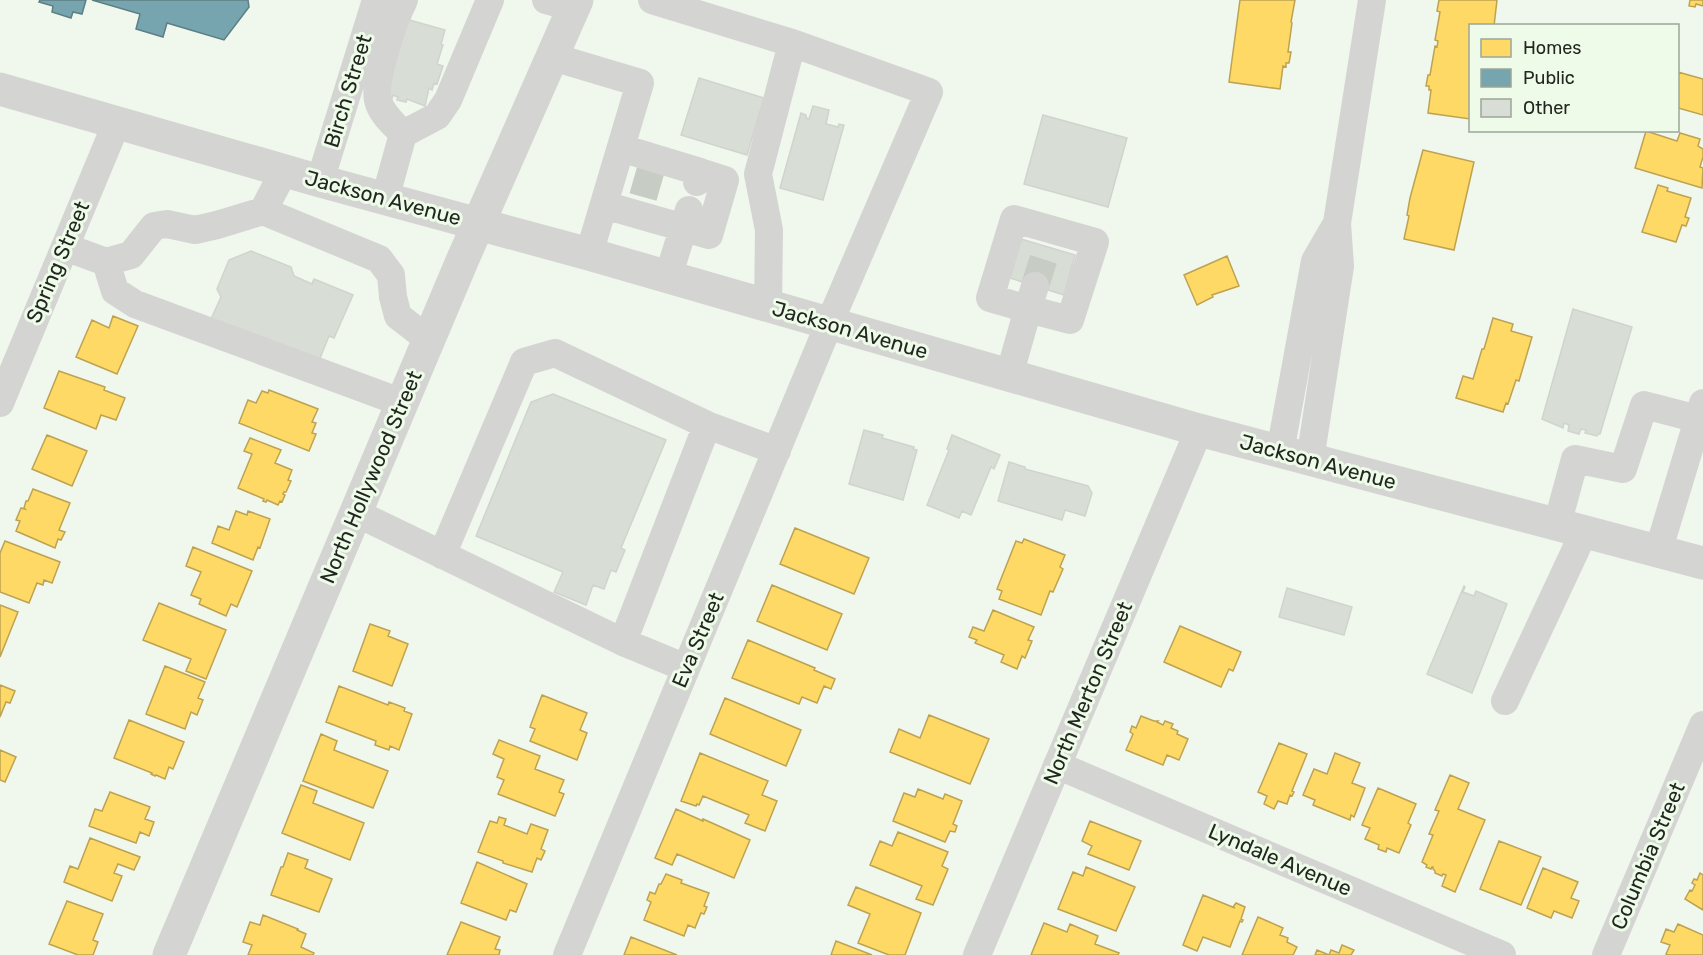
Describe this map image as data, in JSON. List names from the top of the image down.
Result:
{
  "streets": {
    "main road": ["Jackson Avenue", "North Hollywood Street"],
    "street": [
      "Birch Street",
      "Spring Street",
      "Eva Street",
      "North Merton Street",
      "Columbia Street",
      "Lyndale Avenue"
    ]
  },
  "crossings": [
    ["Birch Street", "Jackson Avenue"],
    ["Jackson Avenue", "Spring Street"],
    ["Jackson Avenue", "North Hollywood Street"],
    ["Jackson Avenue", "Eva Street"],
    ["Jackson Avenue", "North Merton Street"],
    ["North Merton Street", "Lyndale Avenue"]
  ],
  "legend": ["Homes", "Public", "Other"]
}
